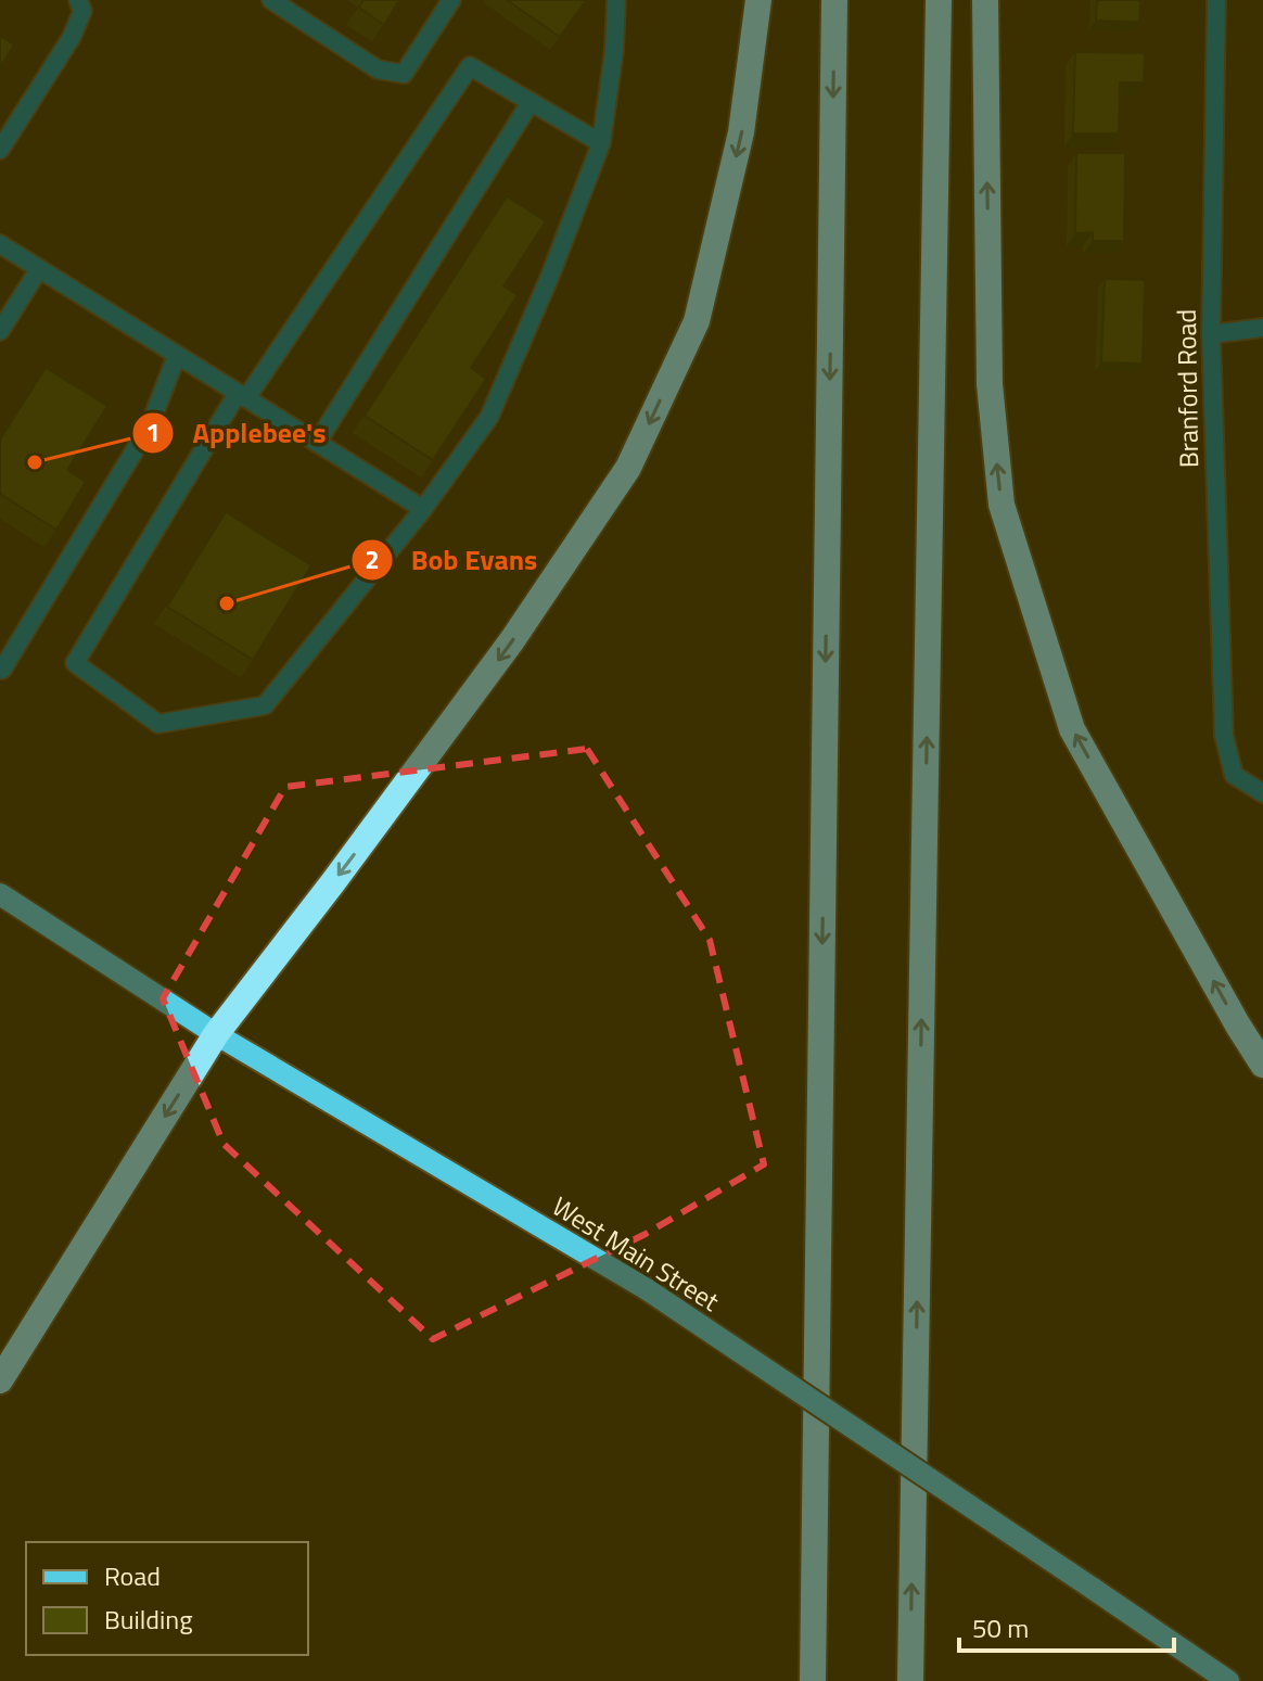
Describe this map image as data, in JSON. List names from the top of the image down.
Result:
{
  "streets": {
    "main road": ["West Main Street"],
    "street": ["Branford Road"]
  },
  "places": ["Applebee's", "Bob Evans"],
  "legend": ["Road", "Building"],
  "scale_bar": "50 m"
}
